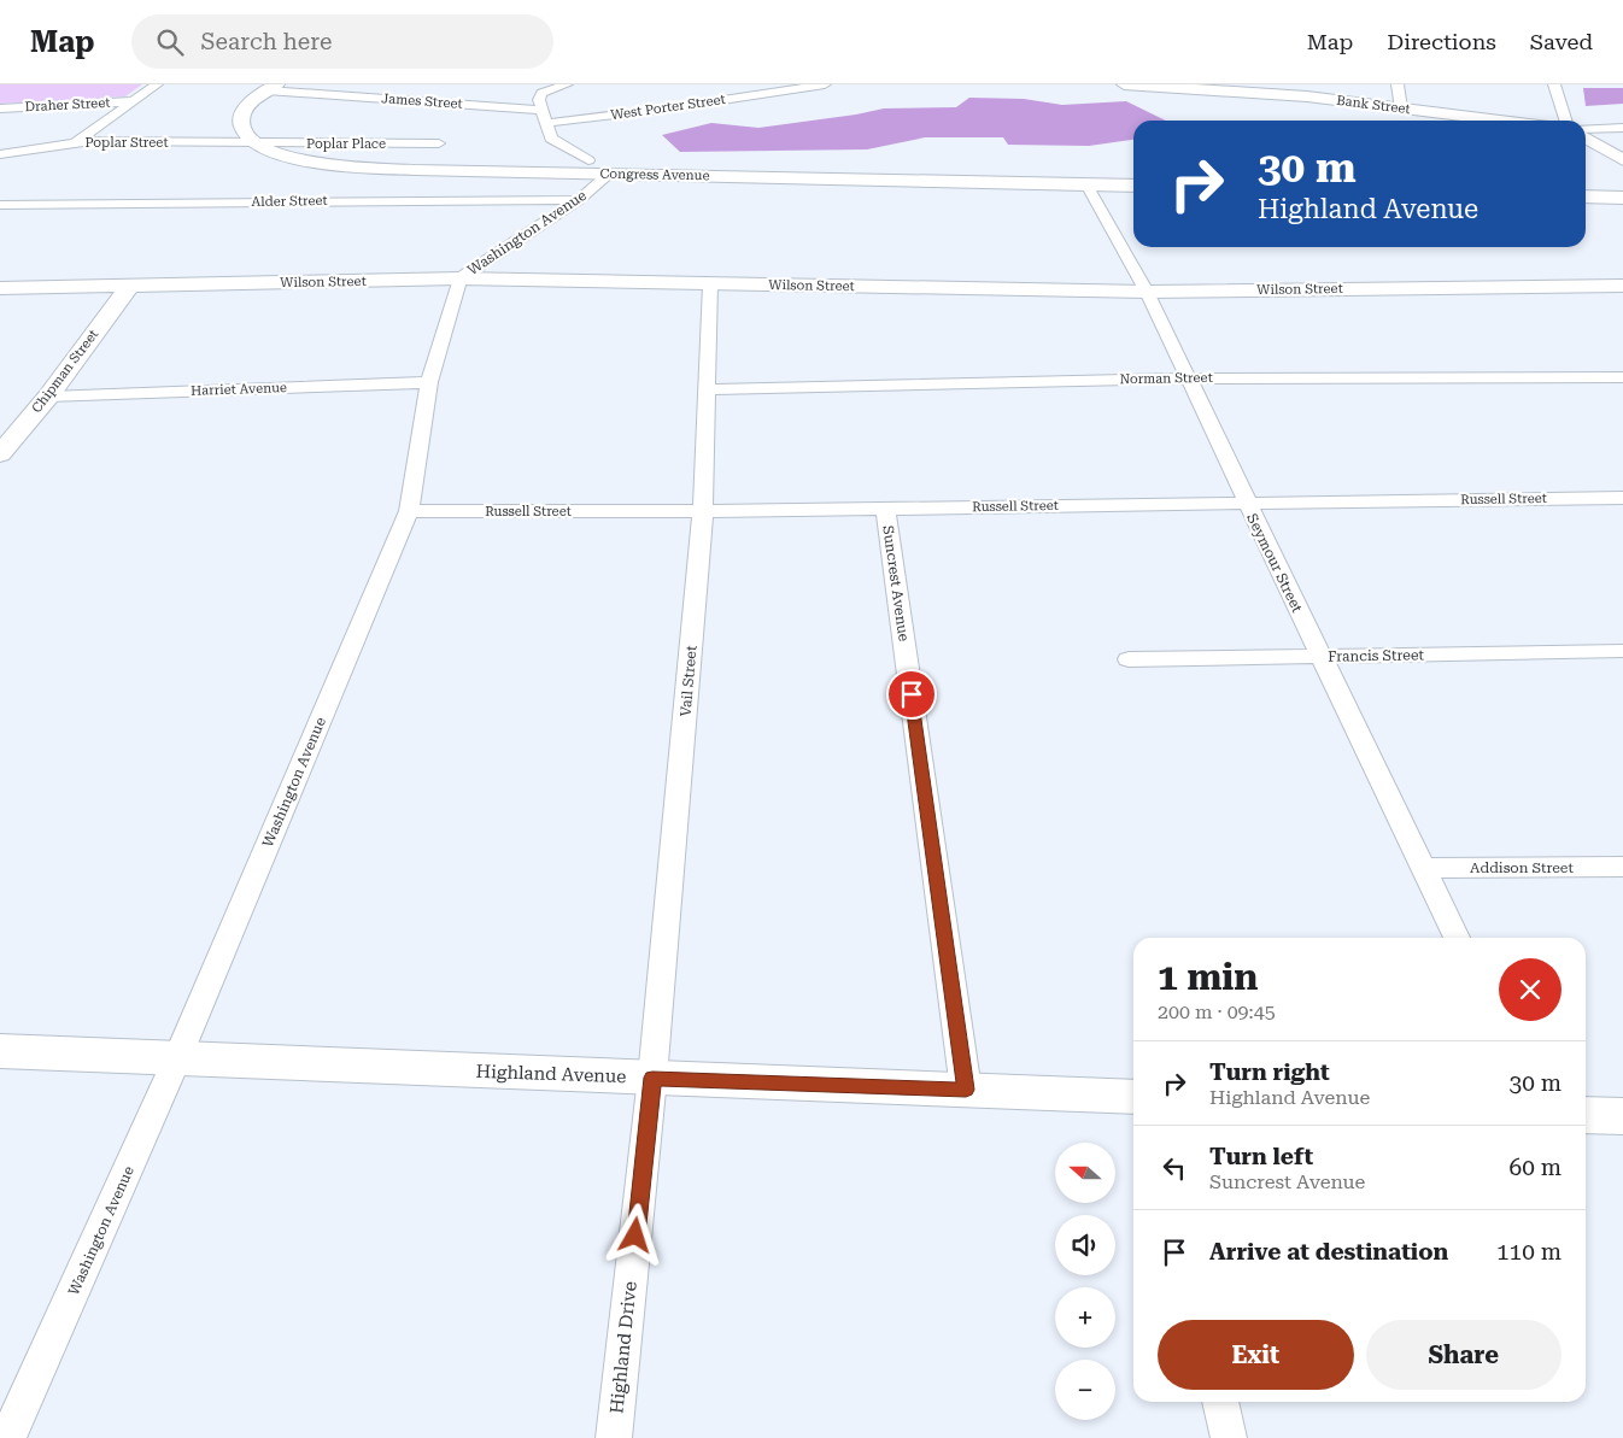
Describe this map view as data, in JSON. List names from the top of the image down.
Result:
{
  "streets": {
    "street": [
      "James Street",
      "Draher Street",
      "Bank Street",
      "West Porter Street",
      "Poplar Street",
      "Poplar Place",
      "Congress Avenue",
      "Alder Street",
      "Washington Avenue",
      "Wilson Street",
      "Chipman Street",
      "Norman Street",
      "Harriet Avenue",
      "Russell Street",
      "Seymour Street",
      "Suncrest Avenue",
      "Francis Street",
      "Vail Street",
      "Addison Street",
      "Highland Avenue",
      "Highland Drive"
    ]
  },
  "crossings": [
    ["Poplar Street", "Poplar Place"],
    ["Poplar Street", "Congress Avenue"],
    ["Poplar Place", "Congress Avenue"],
    ["Congress Avenue", "Washington Avenue"],
    ["Congress Avenue", "Seymour Street"],
    ["Alder Street", "Washington Avenue"],
    ["Washington Avenue", "Wilson Street"],
    ["Washington Avenue", "Harriet Avenue"],
    ["Washington Avenue", "Russell Street"],
    ["Washington Avenue", "Highland Avenue"],
    ["Wilson Street", "Chipman Street"],
    ["Wilson Street", "Seymour Street"],
    ["Wilson Street", "Vail Street"],
    ["Chipman Street", "Harriet Avenue"],
    ["Norman Street", "Seymour Street"],
    ["Norman Street", "Vail Street"],
    ["Russell Street", "Seymour Street"],
    ["Russell Street", "Suncrest Avenue"],
    ["Russell Street", "Vail Street"],
    ["Seymour Street", "Francis Street"],
    ["Seymour Street", "Addison Street"],
    ["Suncrest Avenue", "Highland Avenue"],
    ["Vail Street", "Highland Avenue"],
    ["Vail Street", "Highland Drive"],
    ["Highland Avenue", "Highland Drive"]
  ],
  "north": "left",
  "page": {
    "header": "Map",
    "search": "Search here",
    "nav": ["Map", "Directions", "Saved"],
    "turn": ["30 m", "Highland Avenue"],
    "heading": ["1 min", "200 m · 09:45"],
    "list": [
      {
        "name": "Turn right",
        "note": "Highland Avenue",
        "value": "30 m"
      },
      {
        "name": "Turn left",
        "note": "Suncrest Avenue",
        "value": "60 m"
      },
      {
        "name": "Arrive at destination",
        "value": "110 m"
      }
    ],
    "map_buttons": ["+", "−"],
    "buttons": ["Exit", "Share"]
  }
}
